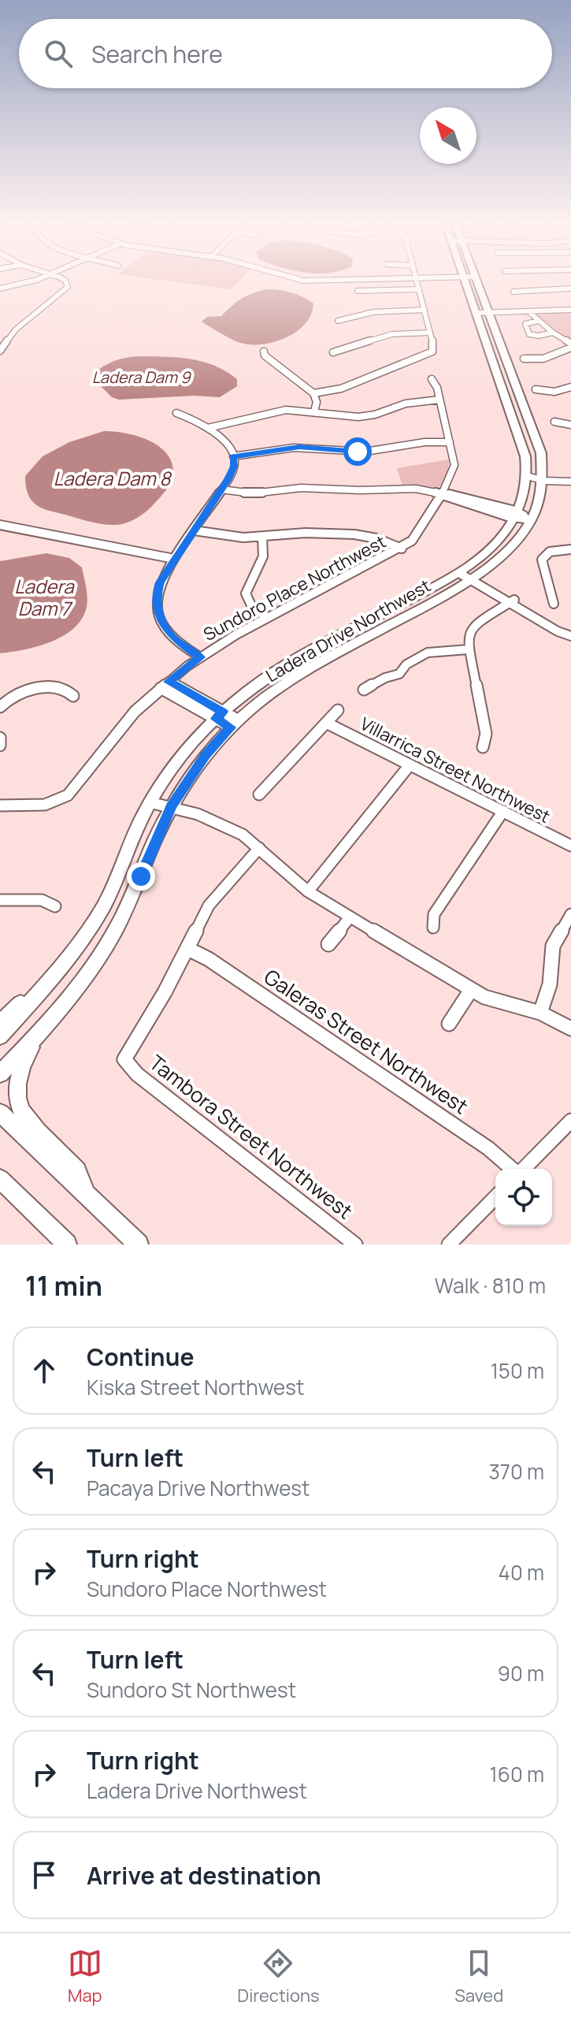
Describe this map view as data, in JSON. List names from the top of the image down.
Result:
{
  "streets": {
    "main road": ["Ladera Drive Northwest"],
    "street": [
      "Sundoro Place Northwest",
      "Villarrica Street Northwest",
      "Galeras Street Northwest",
      "Tambora Street Northwest"
    ]
  },
  "crossings": [
    ["Galeras Street Northwest", "Tambora Street Northwest"]
  ],
  "water": ["Ladera Dam 9", "Ladera Dam 8", "Ladera Dam 7"],
  "north": "top left",
  "page": {
    "search": "Search here",
    "heading": ["11 min", "Walk · 810 m"],
    "list": [
      ["Continue", "Kiska Street Northwest", "150 m"],
      ["Turn left", "Pacaya Drive Northwest", "370 m"],
      ["Turn right", "Sundoro Place Northwest", "40 m"],
      ["Turn left", "Sundoro St Northwest", "90 m"],
      ["Turn right", "Ladera Drive Northwest", "160 m"],
      "Arrive at destination"
    ],
    "nav": ["Map", "Directions", "Saved"]
  }
}
